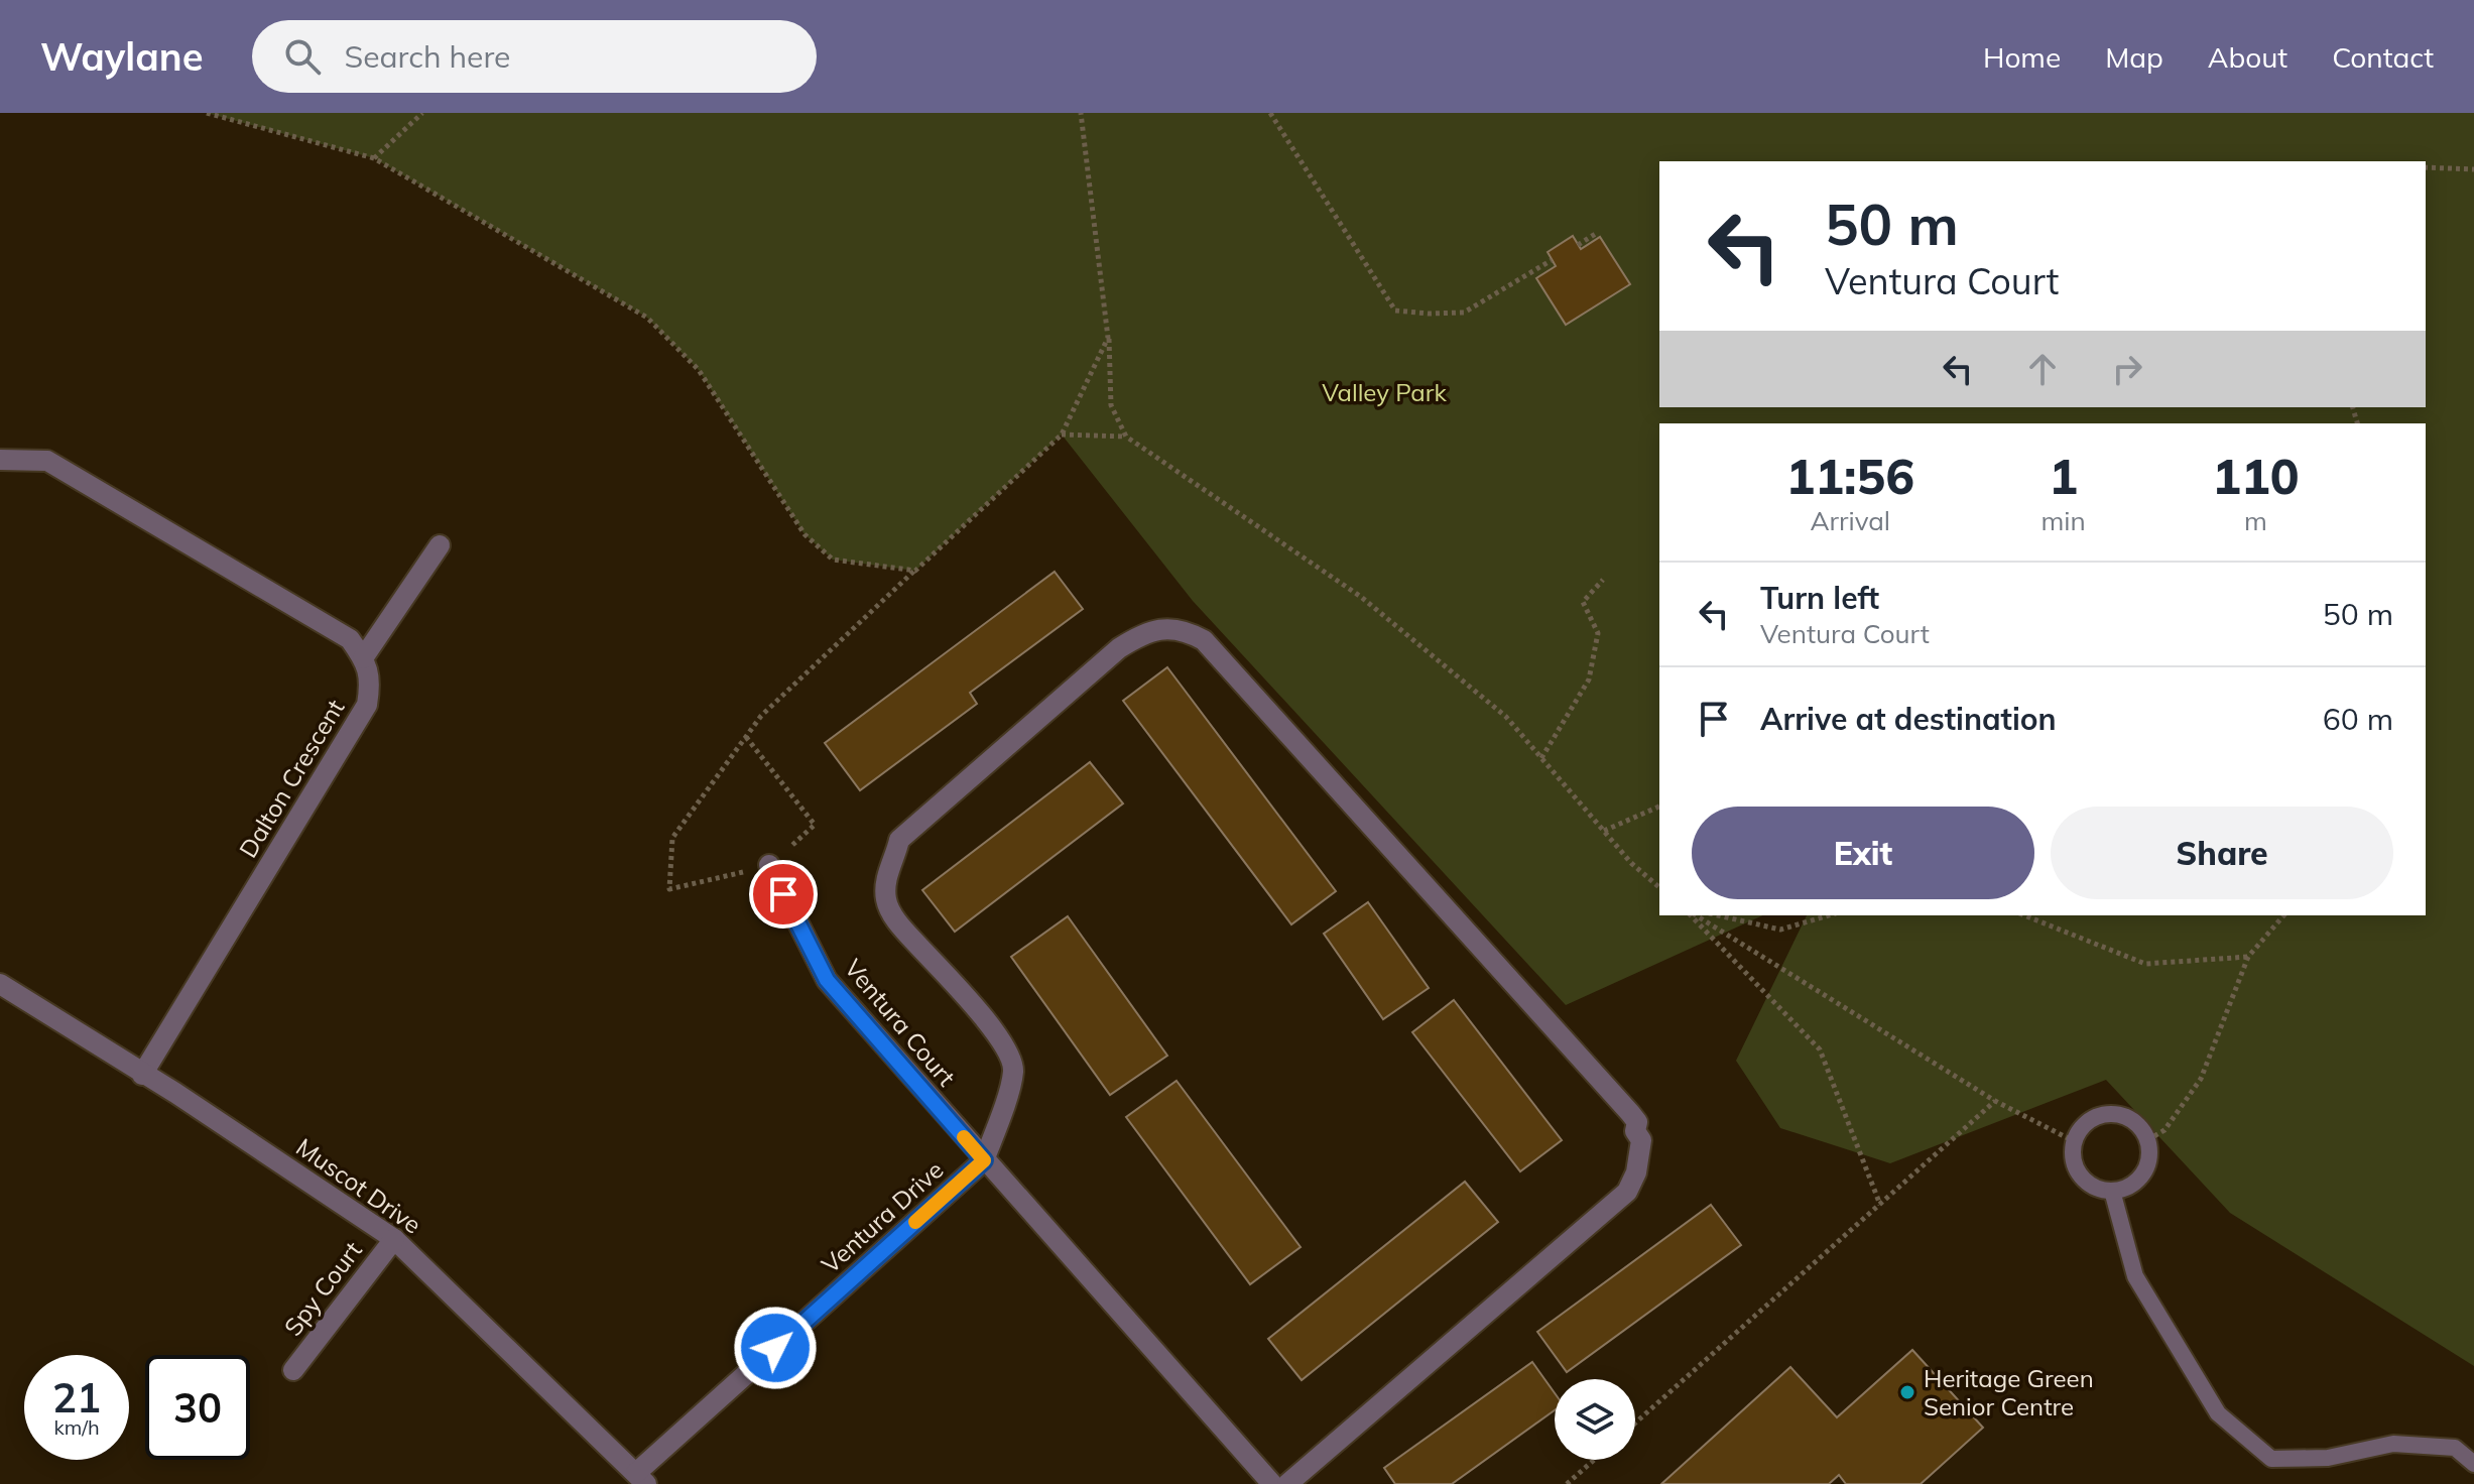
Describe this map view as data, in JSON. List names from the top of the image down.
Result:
{
  "streets": {
    "street": [
      "Dalton Crescent",
      "Ventura Court",
      "Muscot Drive",
      "Ventura Drive",
      "Spy Court"
    ]
  },
  "crossings": [
    ["Dalton Crescent", "Muscot Drive"],
    ["Ventura Court", "Ventura Drive"],
    ["Muscot Drive", "Ventura Drive"],
    ["Muscot Drive", "Spy Court"]
  ],
  "parks": ["Valley Park"],
  "places": ["Heritage Green Senior Centre"],
  "page": {
    "header": "Waylane",
    "search": "Search here",
    "nav": [
      "Home",
      "Map",
      "About",
      "Contact"
    ],
    "turn": ["50 m", "Ventura Court"],
    "eta": [
      "11:56",
      "Arrival",
      "1",
      "min",
      "110",
      "m"
    ],
    "list": [
      {
        "name": "Turn left",
        "note": "Ventura Court",
        "value": "50 m"
      },
      {
        "name": "Arrive at destination",
        "value": "60 m"
      }
    ],
    "buttons": ["Exit", "Share"],
    "speed": "21 km/h",
    "limit": "30"
  }
}
